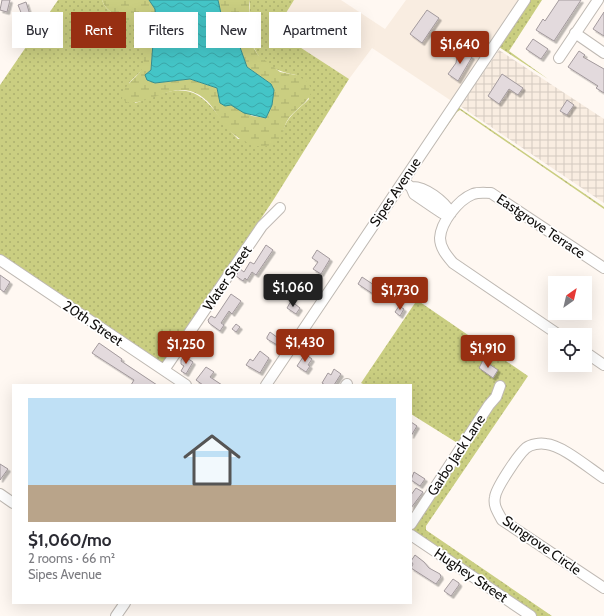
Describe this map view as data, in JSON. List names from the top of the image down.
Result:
{
  "streets": {
    "street": [
      "Sipes Avenue",
      "Eastgrove Terrace",
      "Water Street",
      "20th Street",
      "Garbo Jack Lane",
      "Sungrove Circle",
      "Hughey Street"
    ]
  },
  "crossings": [
    ["Water Street", "20th Street"]
  ],
  "north": "top right",
  "page": {
    "chip": [
      "Buy",
      "Rent",
      "Filters",
      "New",
      "Apartment"
    ],
    "price": [
      "$1,640",
      "$1,060",
      "$1,730",
      "$1,430",
      "$1,250",
      "$1,910"
    ],
    "list": [
      {
        "name": "$1,060/mo",
        "note": "2 rooms · 66 m² · Sipes Avenue"
      }
    ]
  }
}
